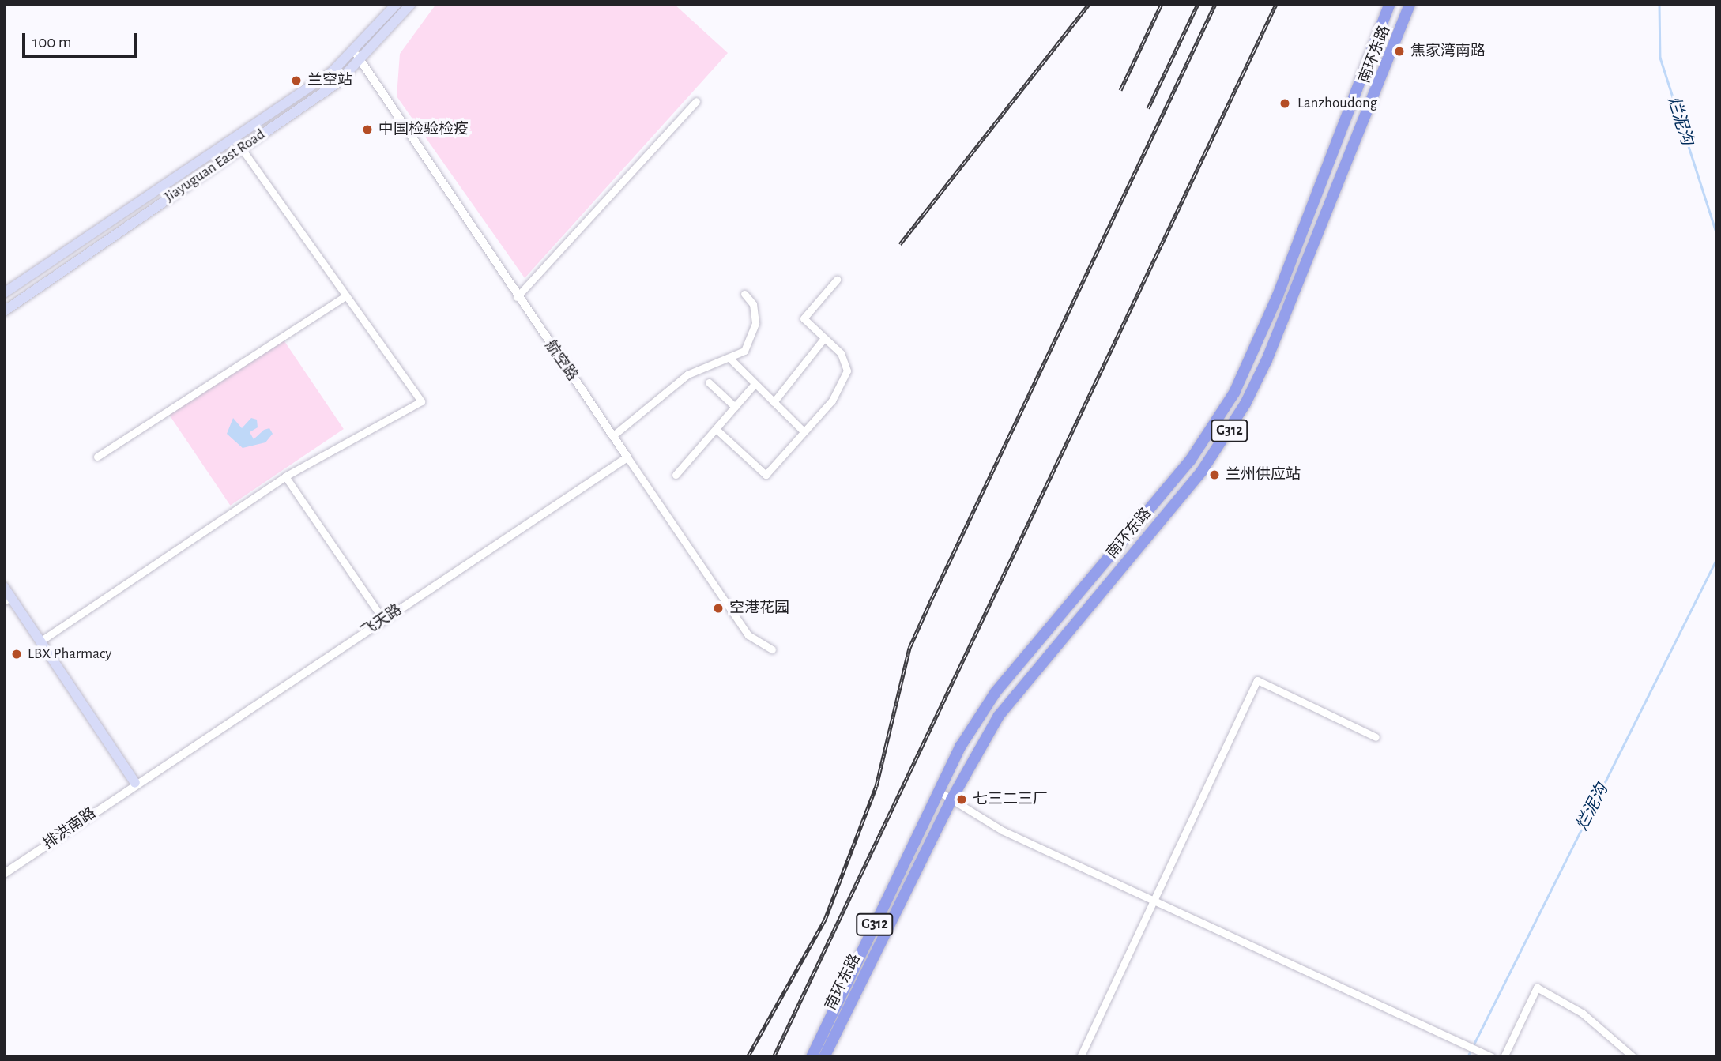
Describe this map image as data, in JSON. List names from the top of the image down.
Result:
{
  "streets": {
    "highway": ["南环东路", "G312"],
    "main road": ["Jiayuguan East Road"],
    "street": ["航空路", "飞天路", "排洪南路"]
  },
  "crossings": [
    ["Jiayuguan East Road", "航空路"],
    ["航空路", "飞天路"],
    ["飞天路", "排洪南路"]
  ],
  "water": ["烂泥沟"],
  "places": [
    "焦家湾南路",
    "兰空站",
    "Lanzhoudong",
    "中国检验检疫",
    "兰州供应站",
    "空港花园",
    "LBX Pharmacy",
    "七三二三厂"
  ],
  "scale_bar": "100 m"
}
